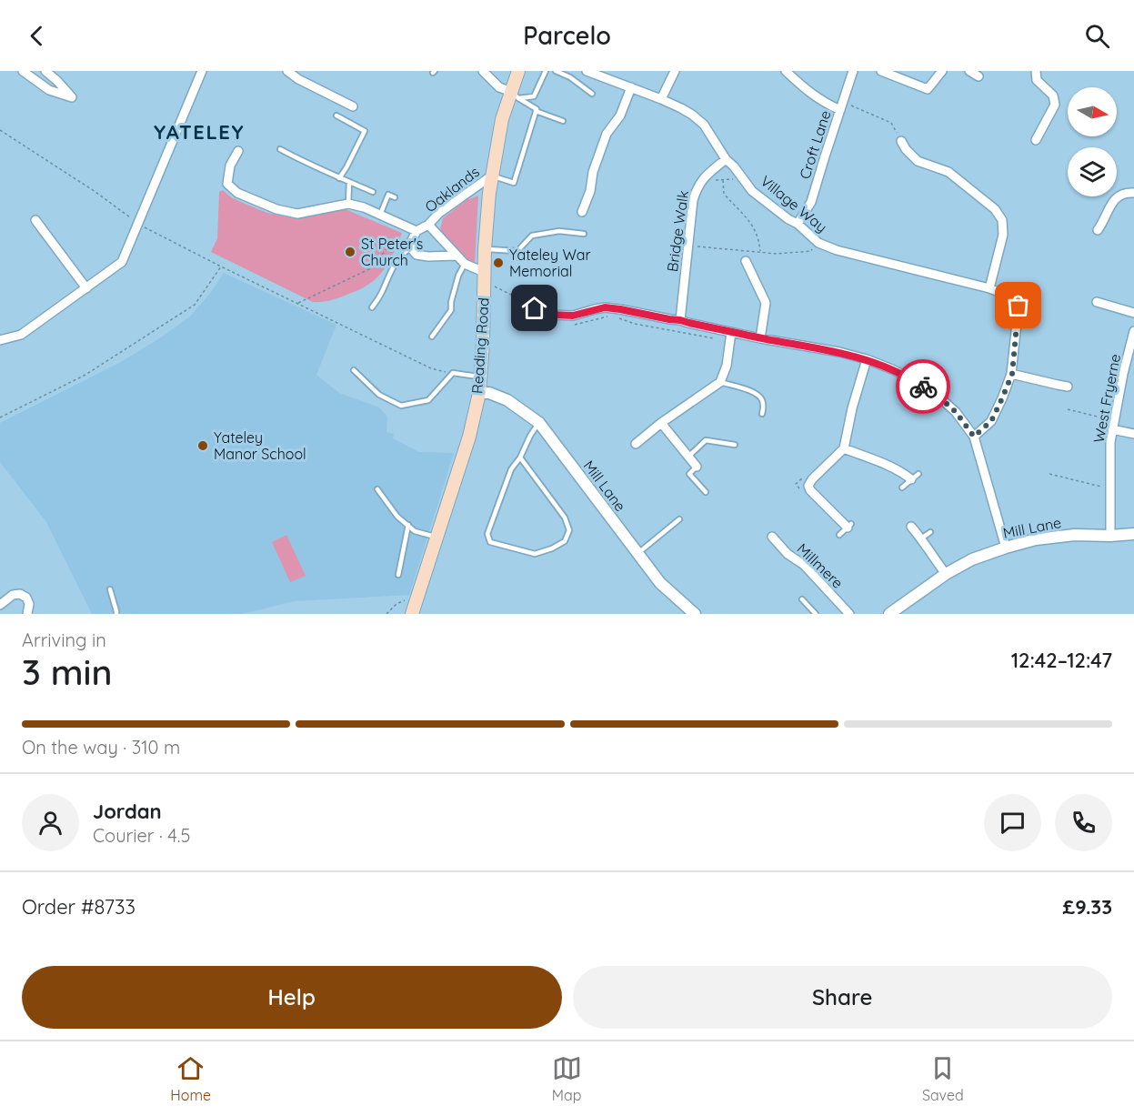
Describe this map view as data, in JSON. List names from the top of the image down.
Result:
{
  "streets": {
    "main road": ["Reading Road"],
    "street": [
      "Croft Lane",
      "Oaklands",
      "Village Way",
      "Bridge Walk",
      "West Fryerne",
      "Mill Lane",
      "Millmere"
    ]
  },
  "crossings": [
    ["Croft Lane", "Village Way"],
    ["Oaklands", "Reading Road"],
    ["Village Way", "Bridge Walk"],
    ["Reading Road", "Mill Lane"],
    ["West Fryerne", "Mill Lane"]
  ],
  "districts": ["YATELEY"],
  "places": ["St Peter's Church", "Yateley War Memorial", "Yateley Manor School"],
  "north": "right",
  "page": {
    "header": "Parcelo",
    "heading": ["3 min", "Arriving in", "12:42–12:47"],
    "panel": [
      "Jordan",
      "Courier · 4.5",
      "Order #8733",
      "£9.33"
    ],
    "bar": "On the way · 310 m",
    "buttons": ["Help", "Share"],
    "tabs": ["Home", "Map", "Saved"]
  }
}
